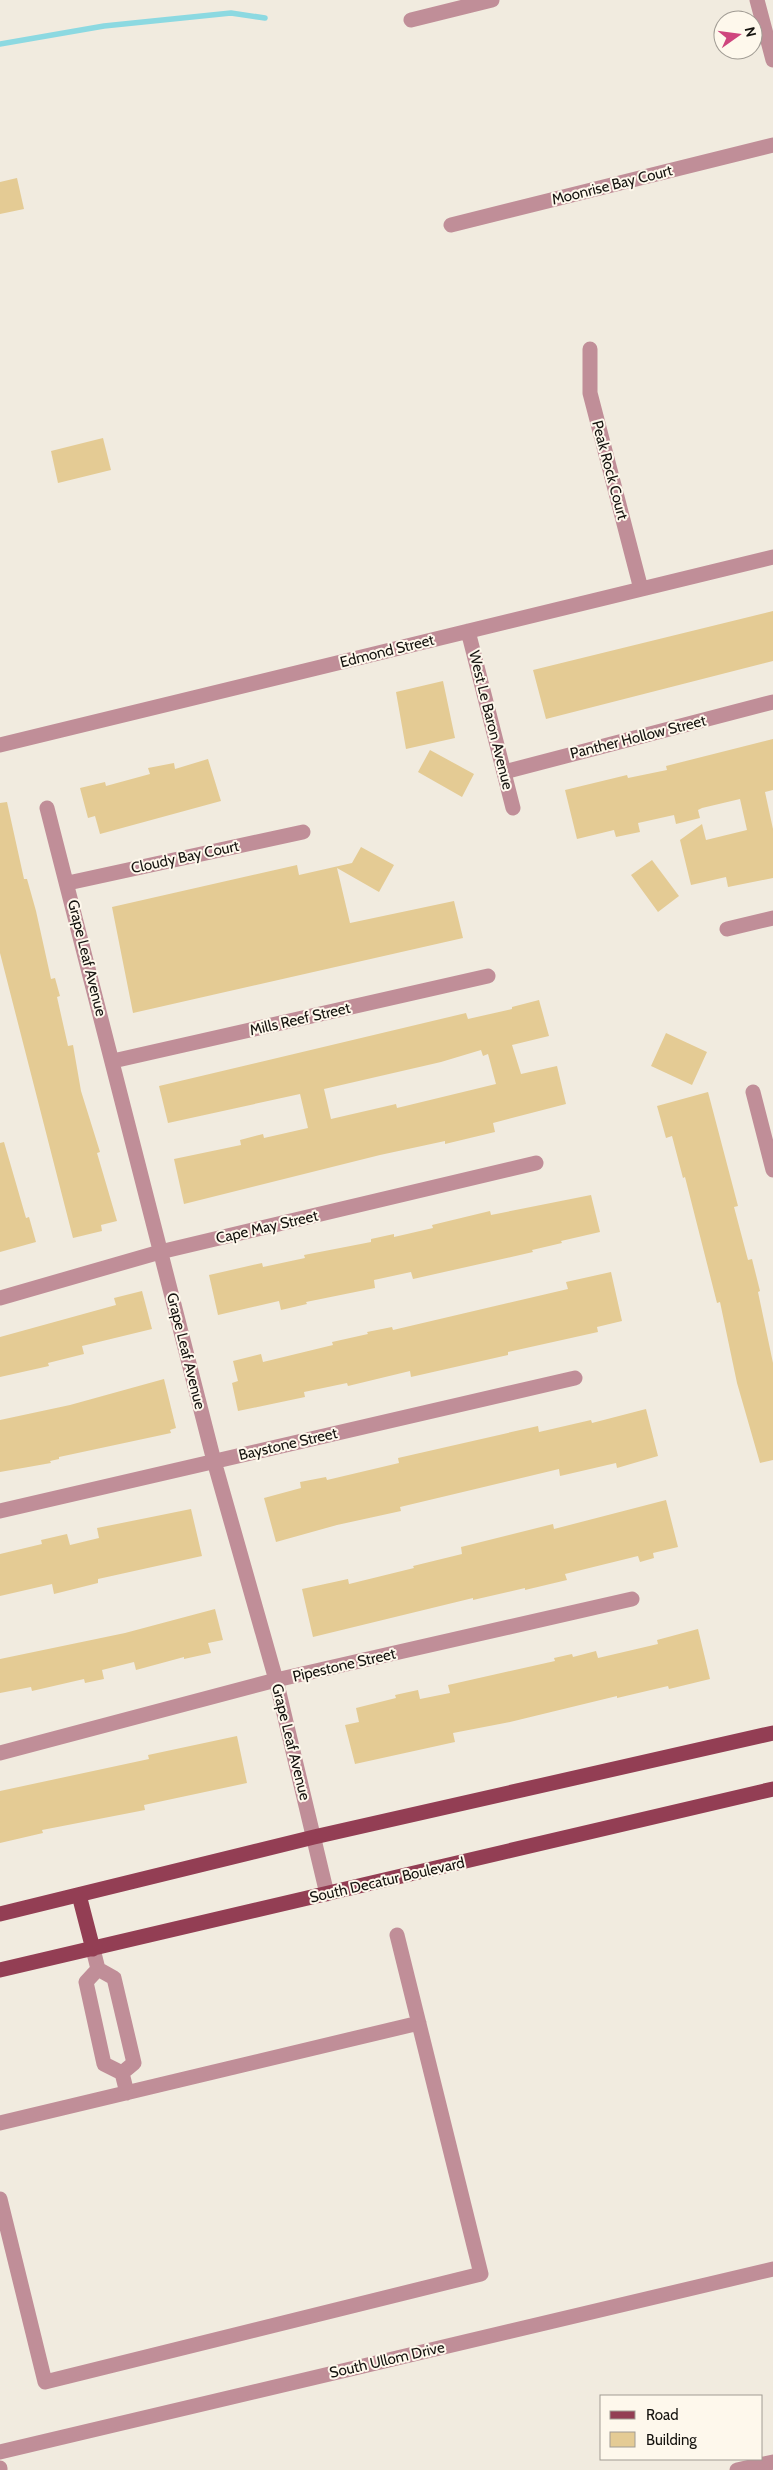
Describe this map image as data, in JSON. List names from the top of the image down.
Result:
{
  "streets": {
    "main road": ["South Decatur Boulevard"],
    "street": [
      "Moonrise Bay Court",
      "Peak Rock Court",
      "Edmond Street",
      "West Le Baron Avenue",
      "Panther Hollow Street",
      "Cloudy Bay Court",
      "Grape Leaf Avenue",
      "Mills Reef Street",
      "Cape May Street",
      "Baystone Street",
      "Pipestone Street",
      "South Ullom Drive"
    ]
  },
  "crossings": [
    ["Peak Rock Court", "Edmond Street"],
    ["Edmond Street", "West Le Baron Avenue"],
    ["West Le Baron Avenue", "Panther Hollow Street"],
    ["Cloudy Bay Court", "Grape Leaf Avenue"],
    ["Grape Leaf Avenue", "Mills Reef Street"],
    ["Grape Leaf Avenue", "Cape May Street"],
    ["Grape Leaf Avenue", "Baystone Street"],
    ["Grape Leaf Avenue", "Pipestone Street"],
    ["Grape Leaf Avenue", "South Decatur Boulevard"]
  ],
  "legend": ["Road", "Building"],
  "north": "right"
}
